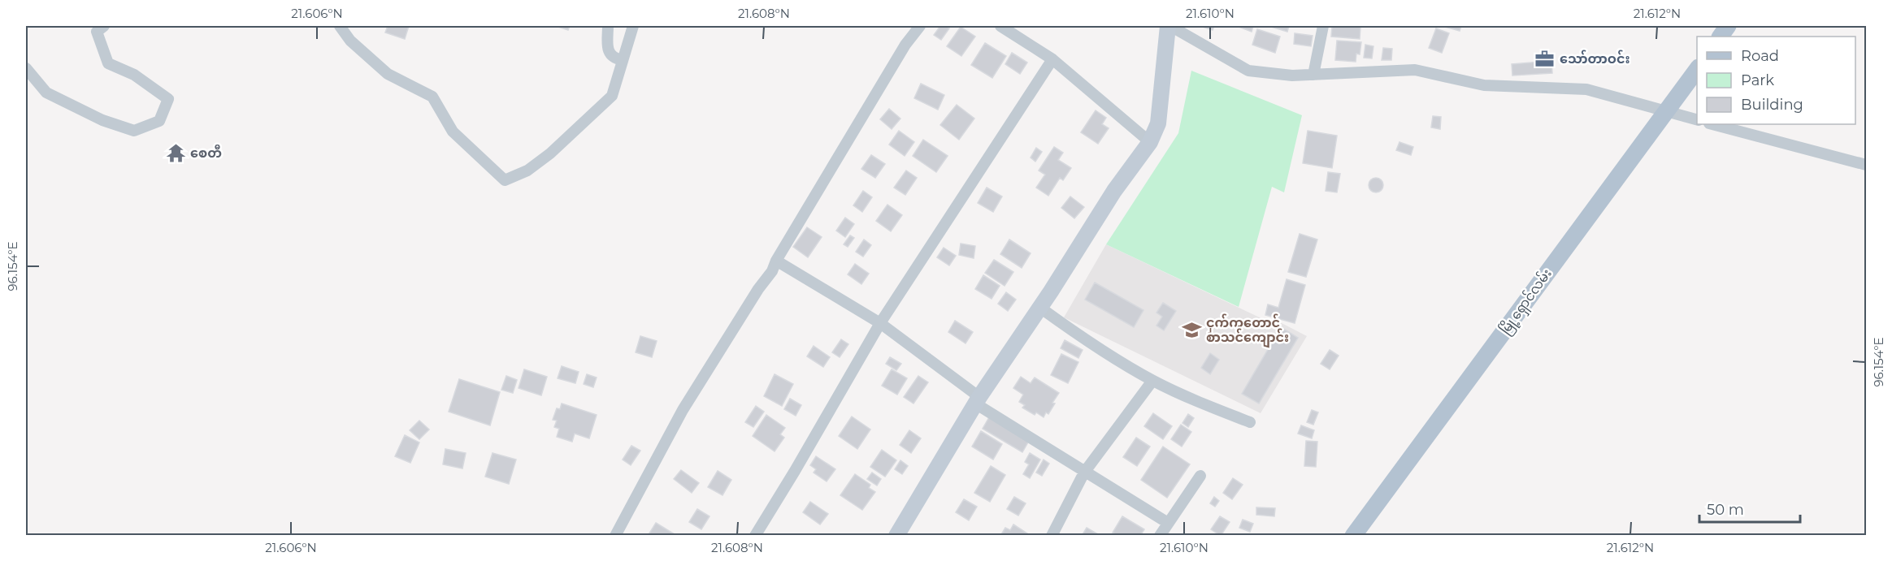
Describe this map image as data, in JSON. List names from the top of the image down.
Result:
{
  "streets": {
    "main road": ["မြို့ရှောင်လမ်း"]
  },
  "places": {
    "office": ["သော်တာဝင်း"],
    "temple": ["စေတီ"],
    "school or university": ["ငှက်ကတောင် စာသင်ကျောင်း"]
  },
  "legend": ["Road", "Park", "Building"],
  "scale_bar": "50 m",
  "coordinates": [
    "21.606°N",
    "21.608°N",
    "21.610°N",
    "21.612°N",
    "96.154°E"
  ]
}
